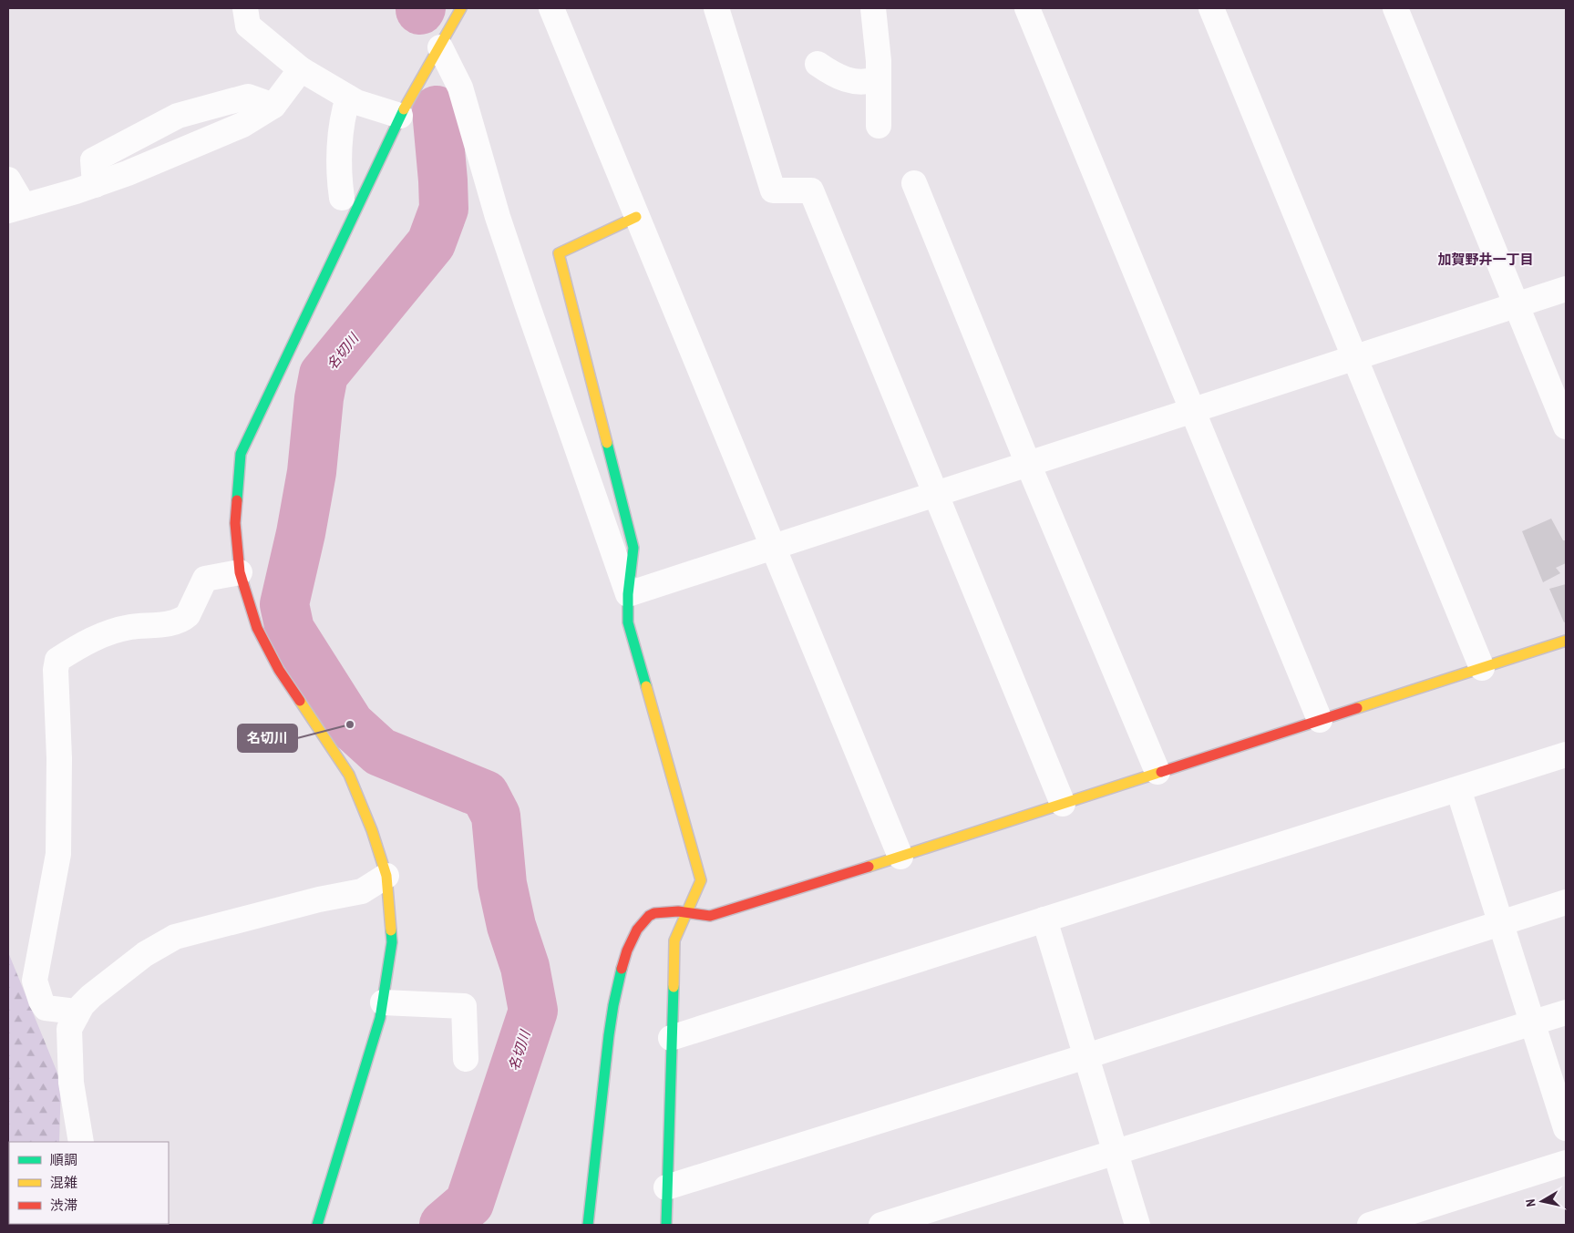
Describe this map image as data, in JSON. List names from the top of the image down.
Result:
{
  "districts": ["加賀野井一丁目"],
  "water": ["名切川"],
  "places": ["名切川"],
  "legend": ["順調", "混雑", "渋滞"],
  "north": "left"
}
